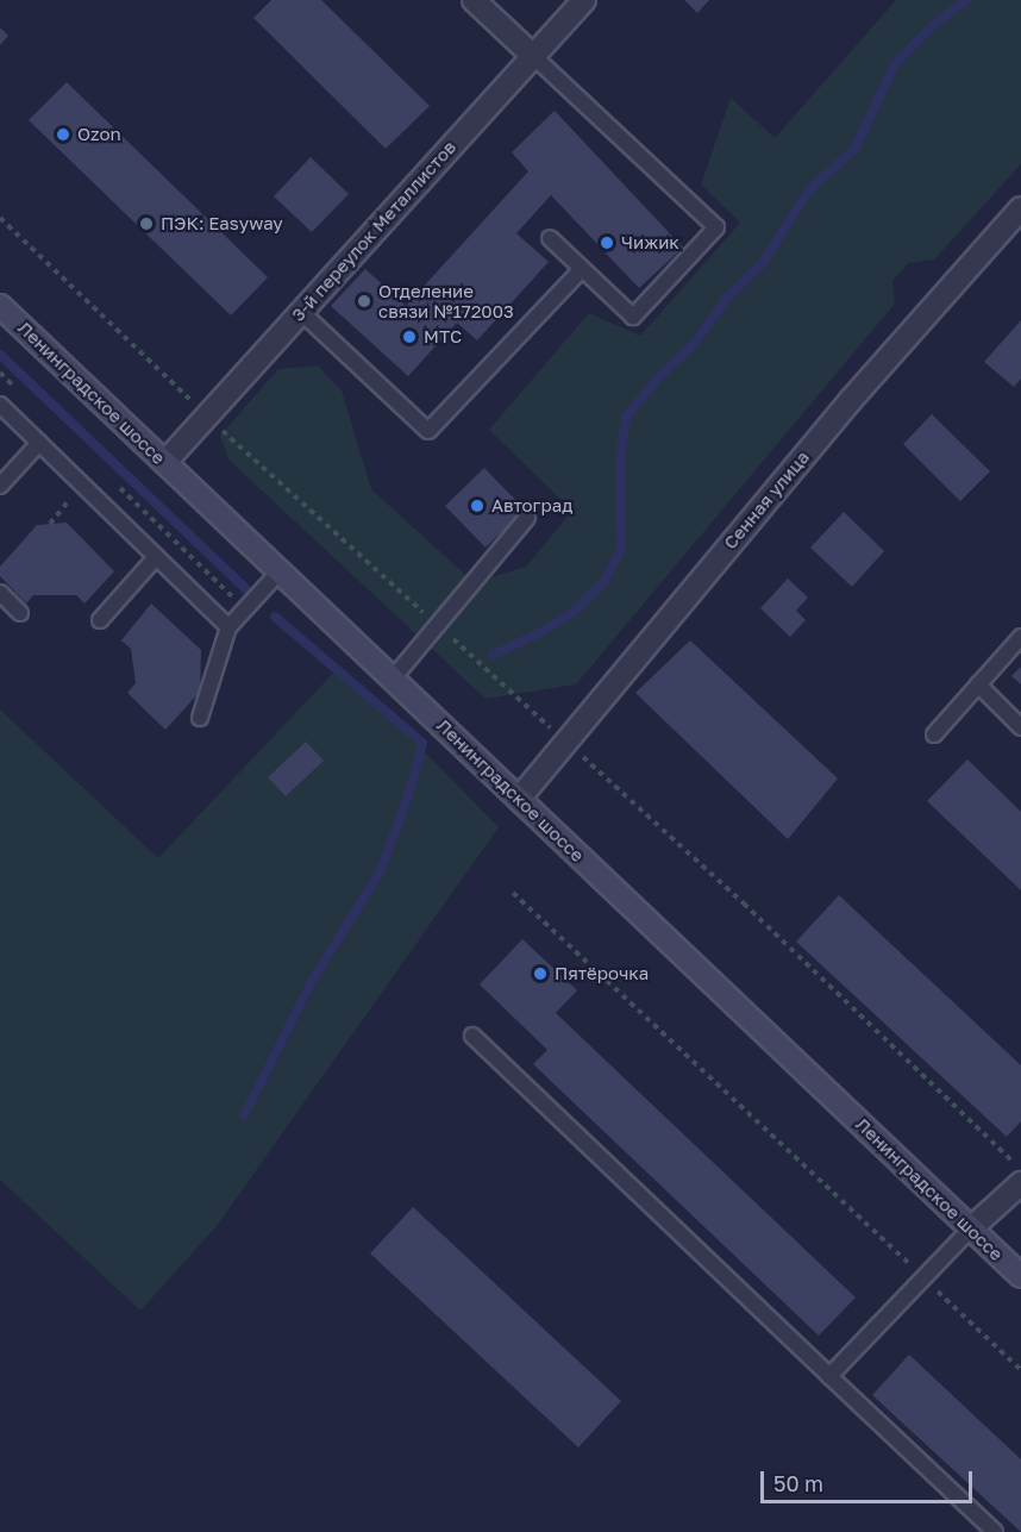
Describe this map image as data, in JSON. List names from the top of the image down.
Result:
{
  "streets": {
    "main road": ["Ленинградское шоссе"],
    "street": ["3-й переулок Металлистов", "Сенная улица"]
  },
  "crossings": [
    ["3-й переулок Металлистов", "Ленинградское шоссе"],
    ["Ленинградское шоссе", "Сенная улица"]
  ],
  "places": [
    "Ozon",
    "ПЭК: Easyway",
    "Чижик",
    "Отделение связи №172003",
    "МТС",
    "Автоград",
    "Пятёрочка"
  ],
  "scale_bar": "50 m"
}
